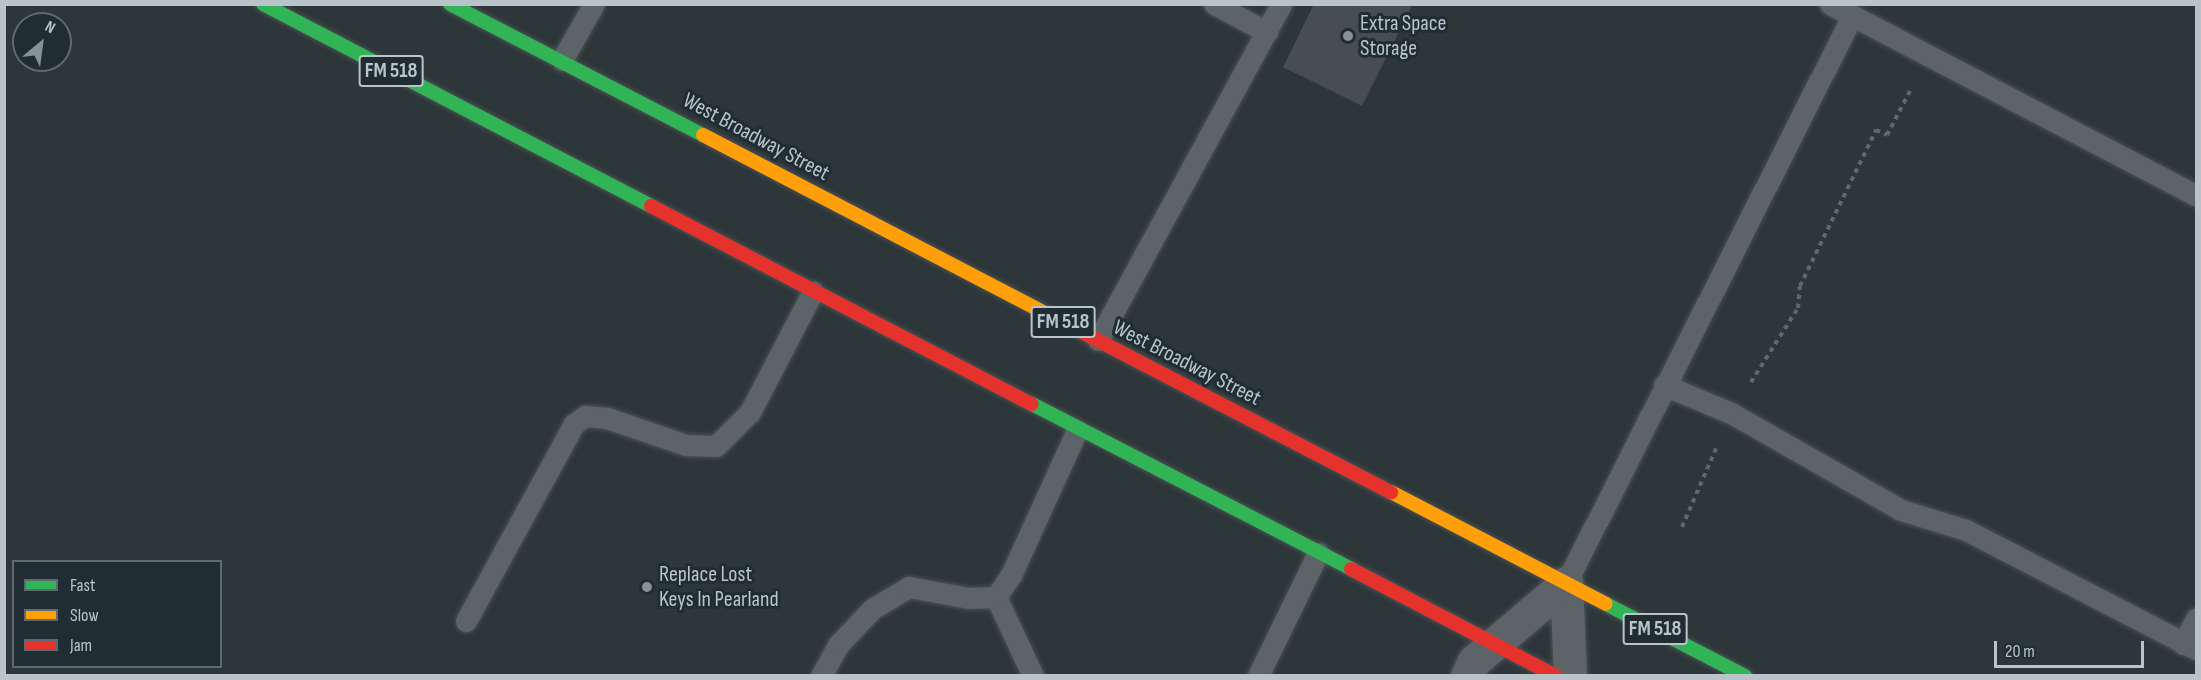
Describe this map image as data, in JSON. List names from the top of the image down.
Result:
{
  "streets": {
    "main road": ["FM 518", "West Broadway Street"]
  },
  "places": ["Extra Space Storage", "Replace Lost Keys In Pearland"],
  "legend": ["Fast", "Slow", "Jam"],
  "scale_bar": "20 m",
  "north": "top right"
}
